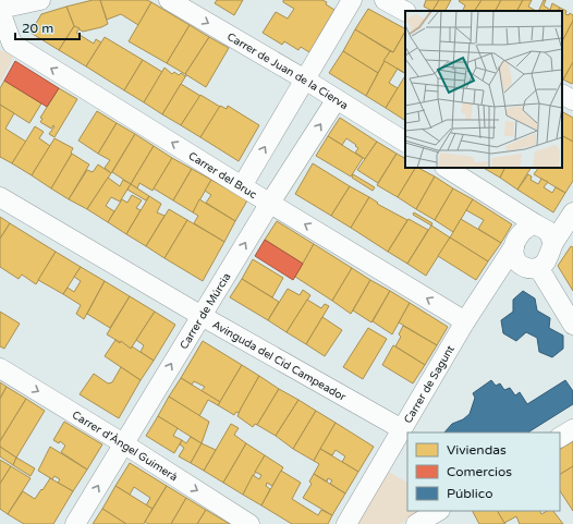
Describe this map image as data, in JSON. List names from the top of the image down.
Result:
{
  "streets": {
    "street": [
      "Carrer de Juan de la Cierva",
      "Carrer del Bruc",
      "Carrer de Múrcia",
      "Avinguda del Cid Campeador",
      "Carrer de Sagunt",
      "Carrer d'Àngel Guimerà"
    ]
  },
  "crossings": [
    ["Carrer de Juan de la Cierva", "Carrer de Múrcia"],
    ["Carrer del Bruc", "Carrer de Múrcia"],
    ["Carrer del Bruc", "Carrer de Sagunt"],
    ["Carrer de Múrcia", "Avinguda del Cid Campeador"],
    ["Carrer de Múrcia", "Carrer d'Àngel Guimerà"],
    ["Avinguda del Cid Campeador", "Carrer de Sagunt"]
  ],
  "one_way": [
    "Carrer de Juan de la Cierva",
    "Carrer del Bruc",
    "Carrer de Múrcia",
    "Carrer d'Àngel Guimerà"
  ],
  "legend": ["Viviendas", "Comercios", "Público"],
  "scale_bar": "20 m"
}
